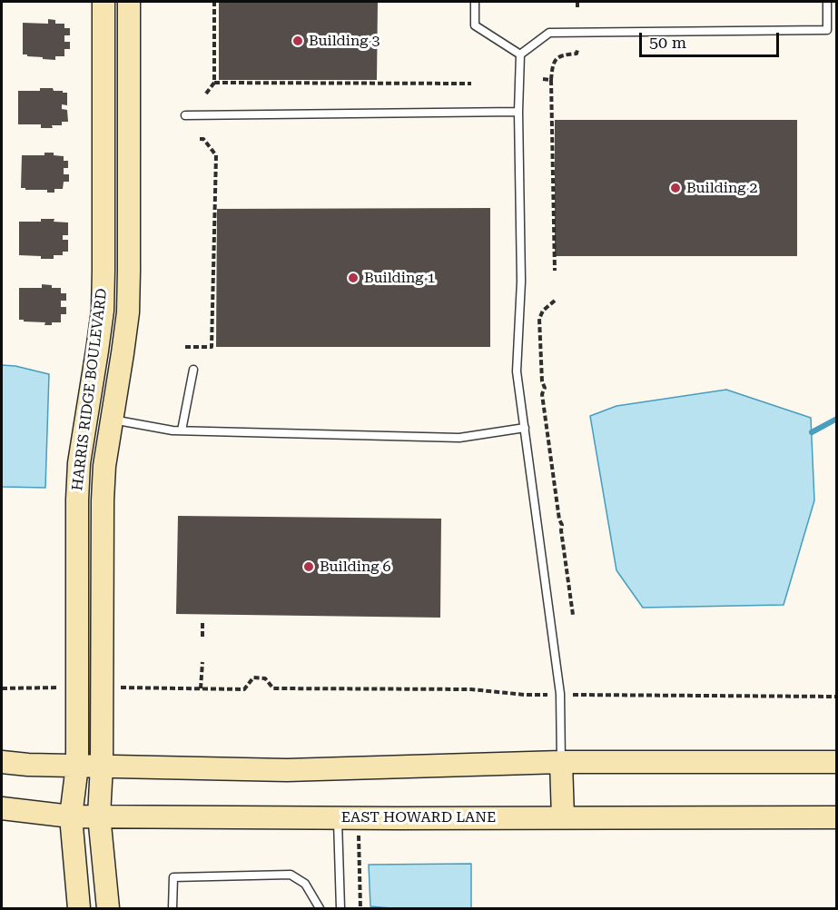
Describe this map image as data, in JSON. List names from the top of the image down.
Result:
{
  "streets": {
    "main road": ["HARRIS RIDGE BOULEVARD", "EAST HOWARD LANE"]
  },
  "crossings": [
    ["HARRIS RIDGE BOULEVARD", "EAST HOWARD LANE"]
  ],
  "places": [
    "Building 3",
    "Building 2",
    "Building 1",
    "Building 6"
  ],
  "scale_bar": "50 m"
}
